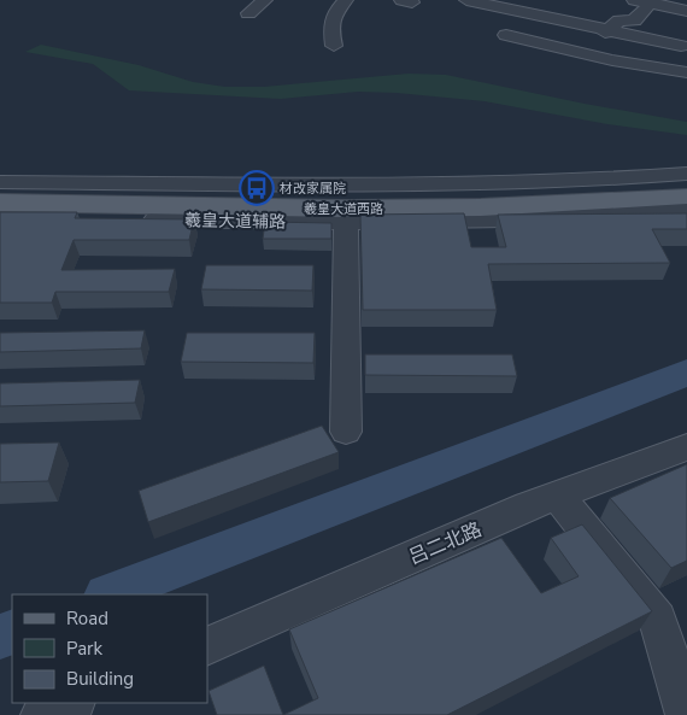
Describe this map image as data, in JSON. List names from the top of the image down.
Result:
{
  "streets": {
    "main road": ["羲皇大道西路"],
    "street": ["羲皇大道辅路", "吕二北路"]
  },
  "places": {
    "bus stop": ["材改家属院"]
  },
  "legend": ["Road", "Park", "Building"]
}
